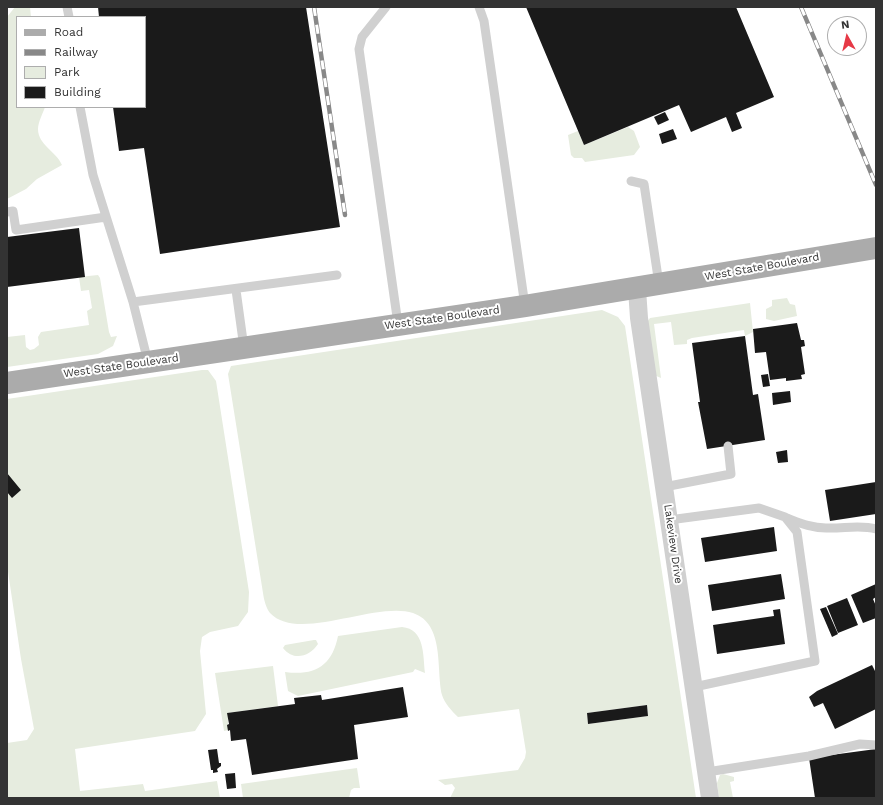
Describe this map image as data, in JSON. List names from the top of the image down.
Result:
{
  "streets": {
    "main road": ["West State Boulevard"],
    "street": ["Lakeview Drive"]
  },
  "crossings": [
    ["West State Boulevard", "Lakeview Drive"]
  ],
  "legend": [
    "Road",
    "Railway",
    "Park",
    "Building"
  ],
  "north": "top"
}
